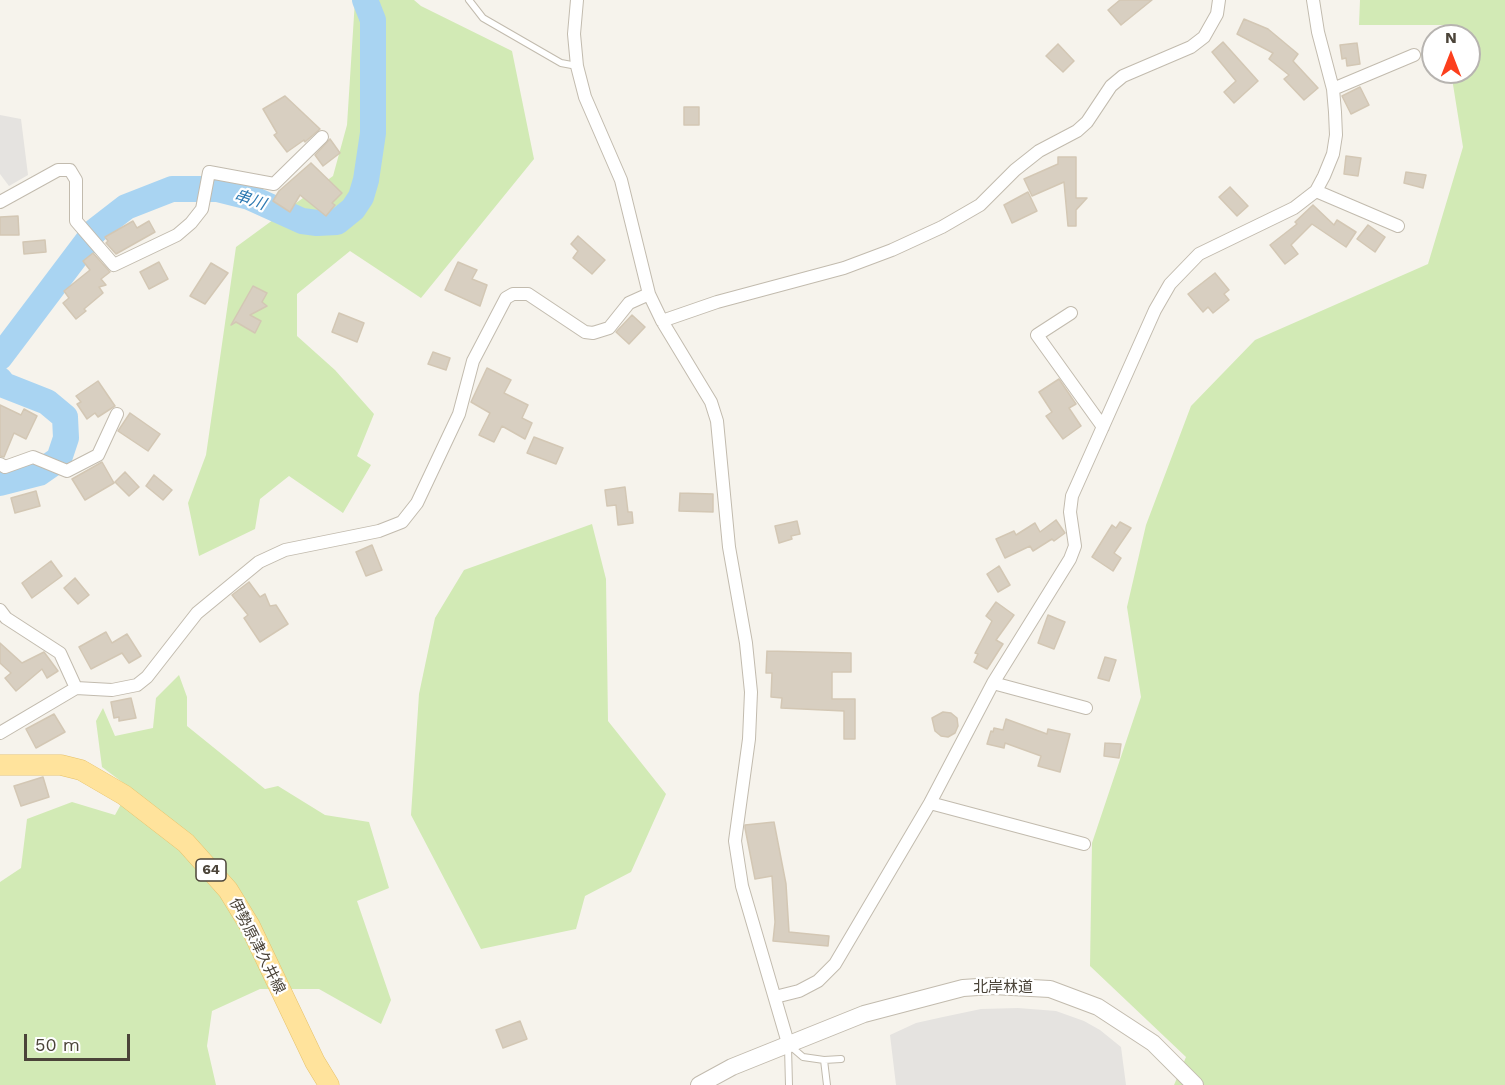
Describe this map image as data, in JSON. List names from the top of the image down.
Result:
{
  "streets": {
    "main road": ["64", "伊勢原津久井線"],
    "street": ["北岸林道"]
  },
  "water": ["串川"],
  "scale_bar": "50 m",
  "north": "top"
}
